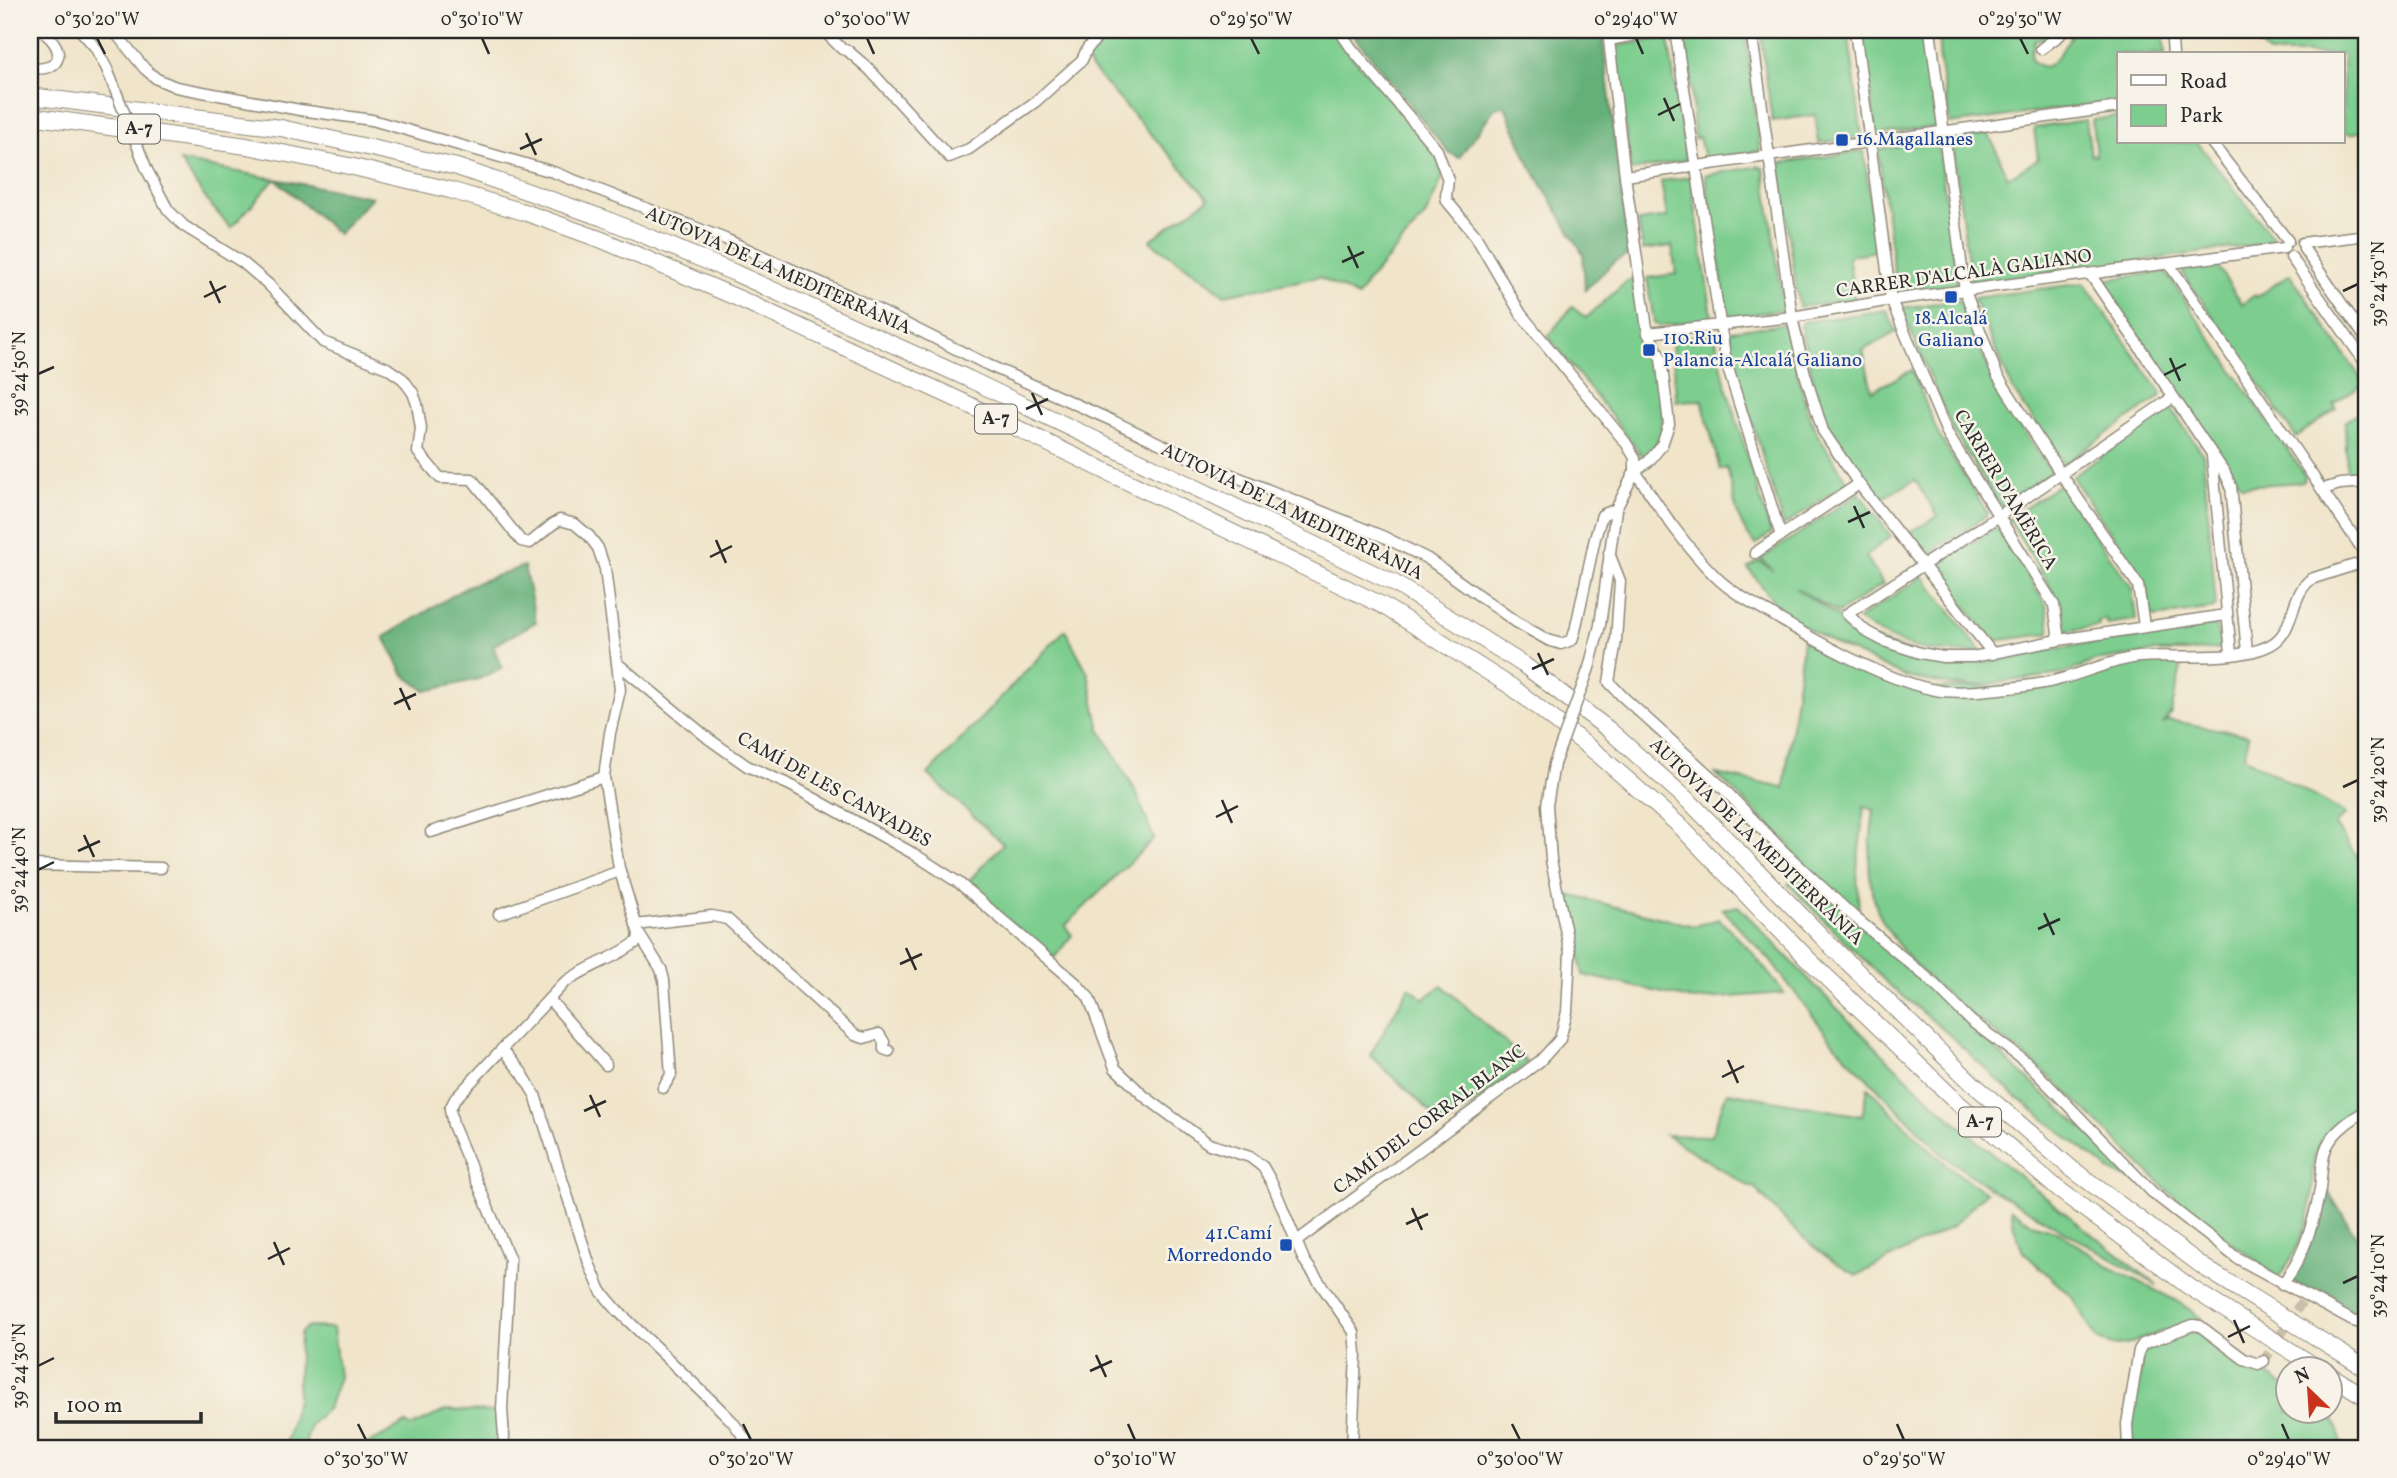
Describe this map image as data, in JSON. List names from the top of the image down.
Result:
{
  "streets": {
    "highway": ["A-7", "AUTOVIA DE LA MEDITERRÀNIA"],
    "street": [
      "CARRER D'ALCALÀ GALIANO",
      "CARRER D'AMÈRICA",
      "CAMÍ DE LES CANYADES",
      "CAMÍ DEL CORRAL BLANC"
    ]
  },
  "crossings": [
    ["CARRER D'ALCALÀ GALIANO", "CARRER D'AMÈRICA"],
    ["CAMÍ DE LES CANYADES", "CAMÍ DEL CORRAL BLANC"]
  ],
  "places": {
    "transit": [
      "16.Magallanes",
      "18.Alcalá Galiano",
      "110.Riu Palancia-Alcalá Galiano",
      "41.Camí Morredondo"
    ]
  },
  "legend": ["Road", "Park"],
  "scale_bar": "100 m",
  "north": "top left",
  "coordinates": [
    "0°30'20\"W",
    "0°30'10\"W",
    "0°30'00\"W",
    "0°29'50\"W",
    "0°29'40\"W",
    "0°29'30\"W",
    "39°24'30\"N",
    "39°24'50\"N",
    "39°24'20\"N",
    "39°24'40\"N",
    "39°24'10\"N",
    "0°30'30\"W"
  ]
}
